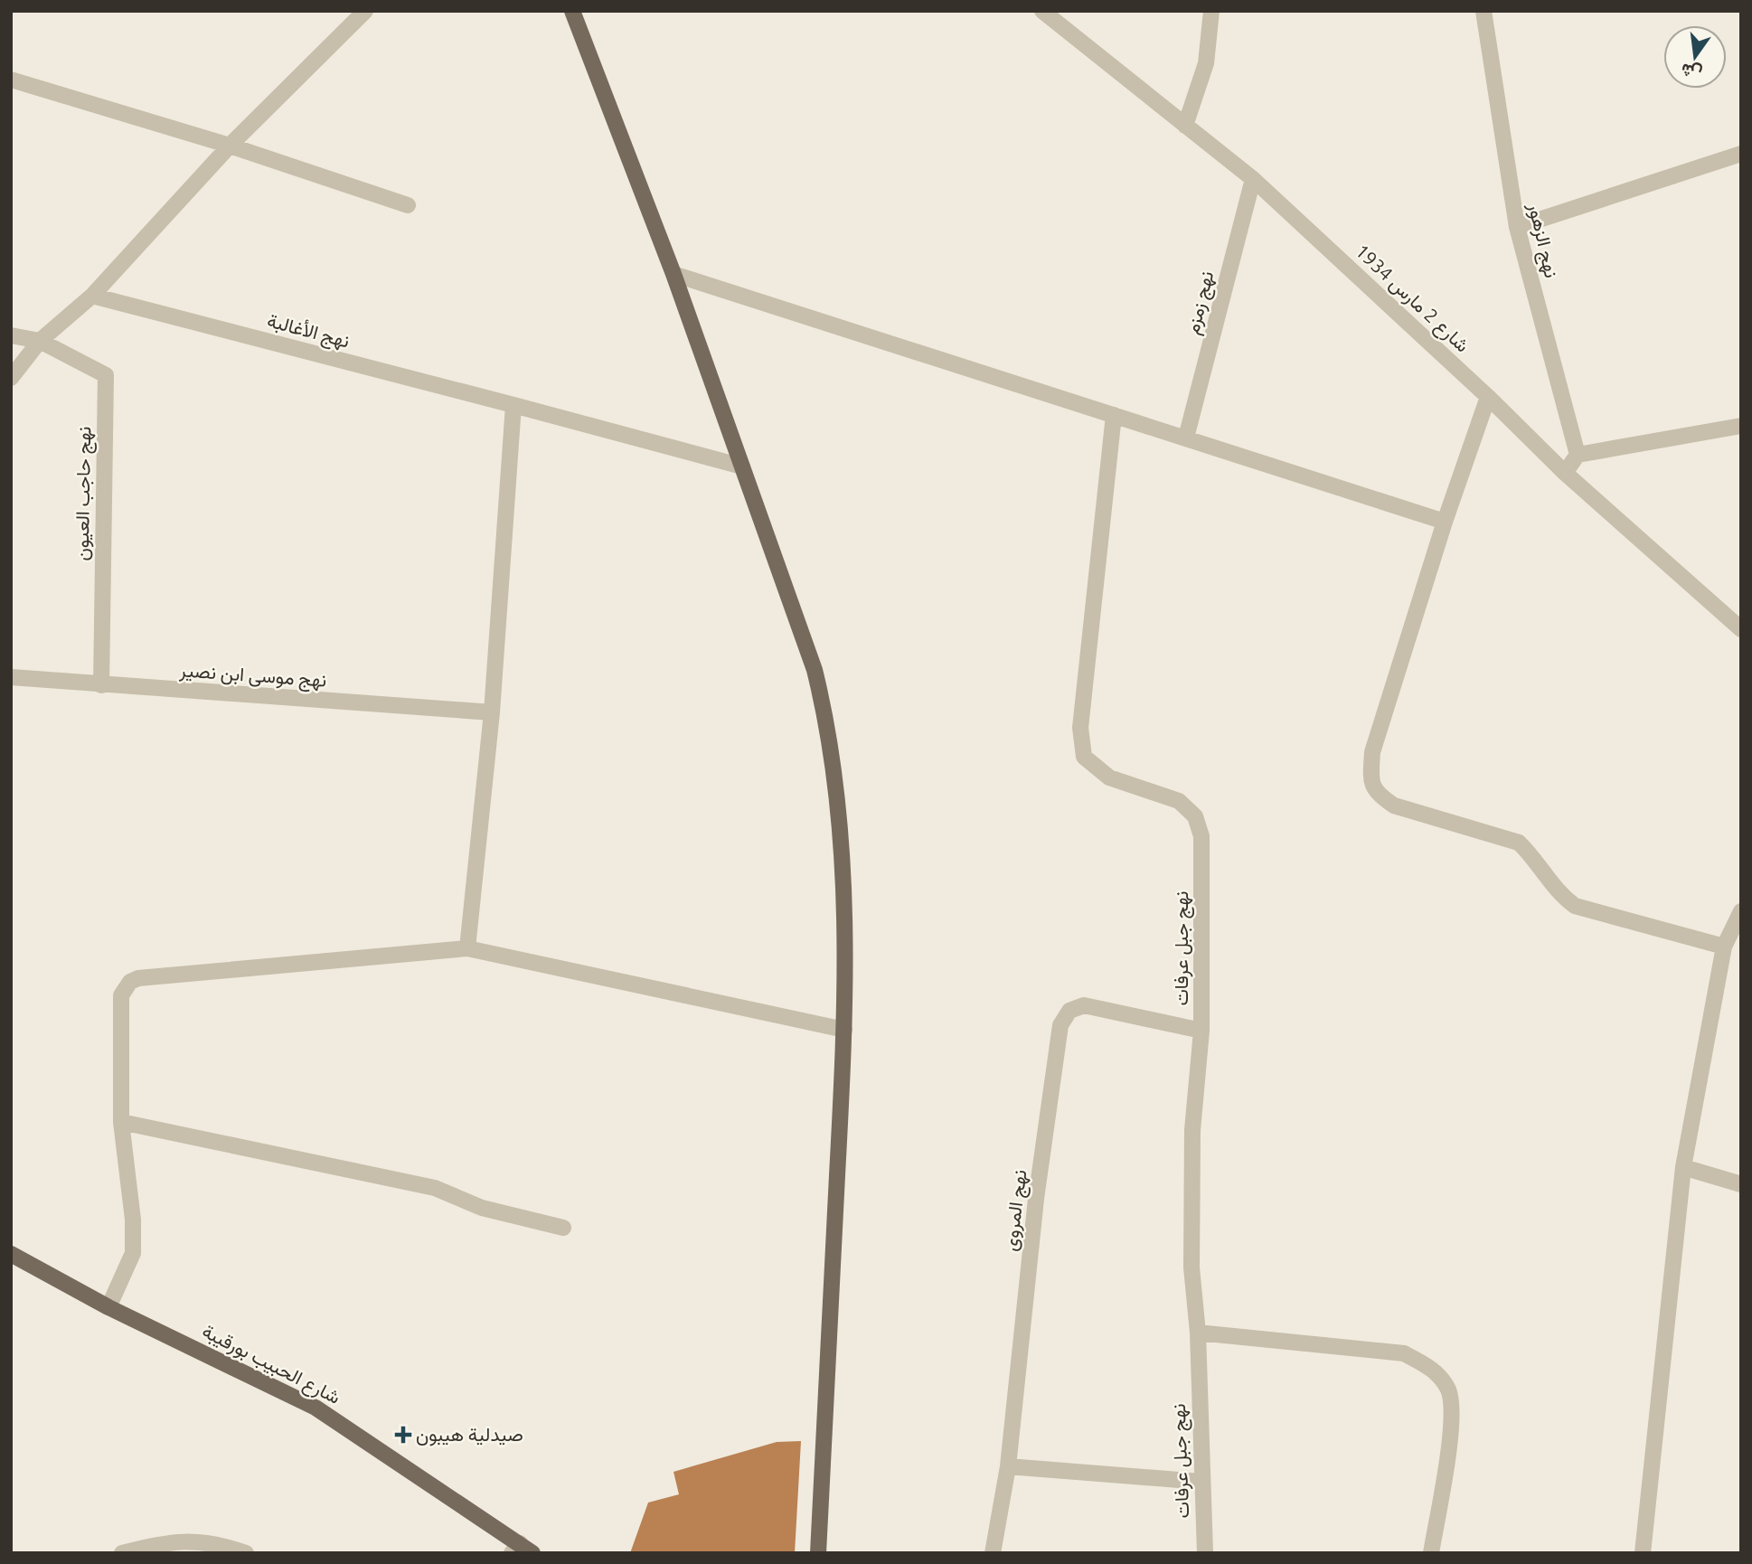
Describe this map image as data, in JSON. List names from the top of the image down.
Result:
{
  "streets": {
    "main road": ["شارع الحبيب بورقيبة"],
    "street": [
      "نهج الزهور",
      "شارع 2 مارس 1934",
      "نهج زمزم",
      "نهج الأغالبة",
      "نهج حاجب العيون",
      "نهج موسى ابن نصير",
      "نهج جبل عرفات",
      "نهج المروى"
    ]
  },
  "crossings": [
    ["شارع 2 مارس 1934", "نهج زمزم"],
    ["نهج حاجب العيون", "نهج موسى ابن نصير"],
    ["نهج جبل عرفات", "نهج المروى"]
  ],
  "places": {
    "health": ["صيدلية هيبون"]
  },
  "north": "bottom"
}
